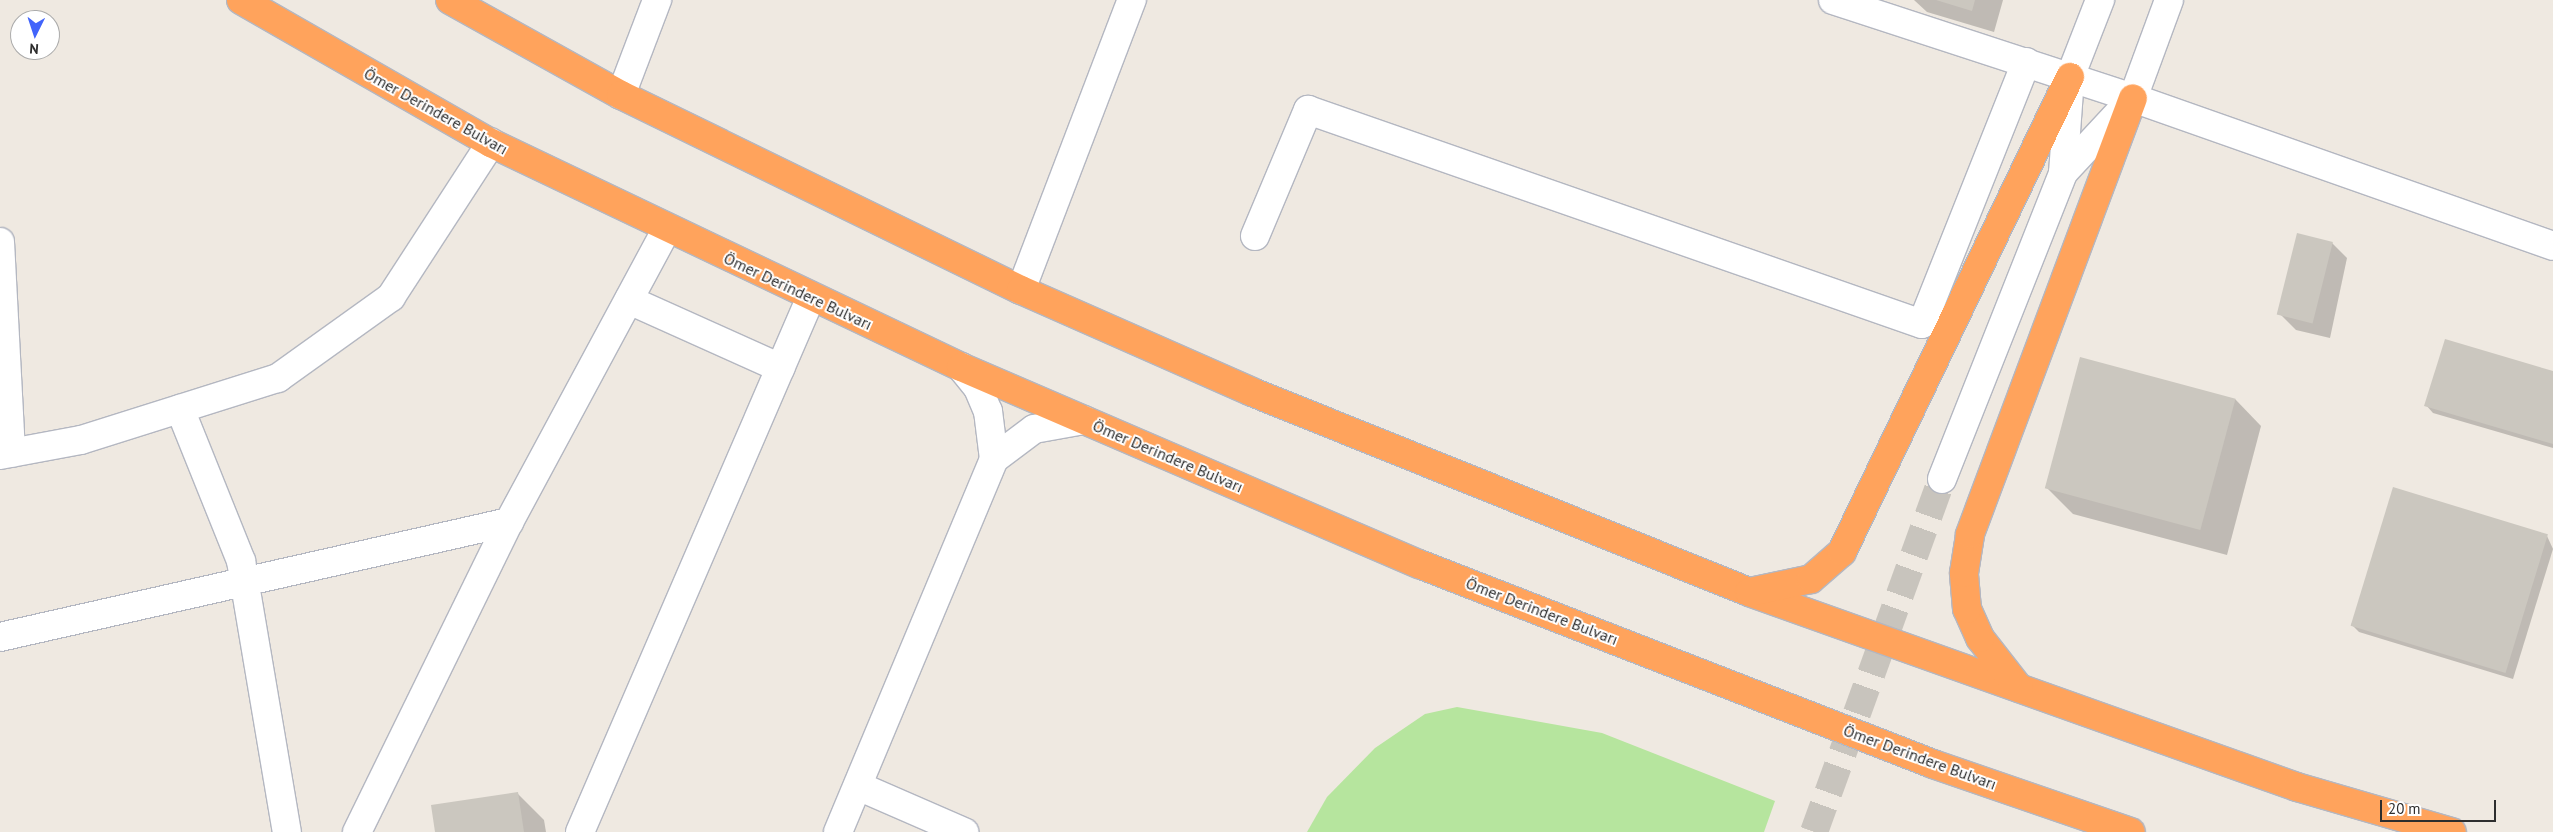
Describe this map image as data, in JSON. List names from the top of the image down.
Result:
{
  "streets": {
    "highway": ["Ömer Derindere Bulvarı"]
  },
  "scale_bar": "20 m",
  "north": "bottom"
}
